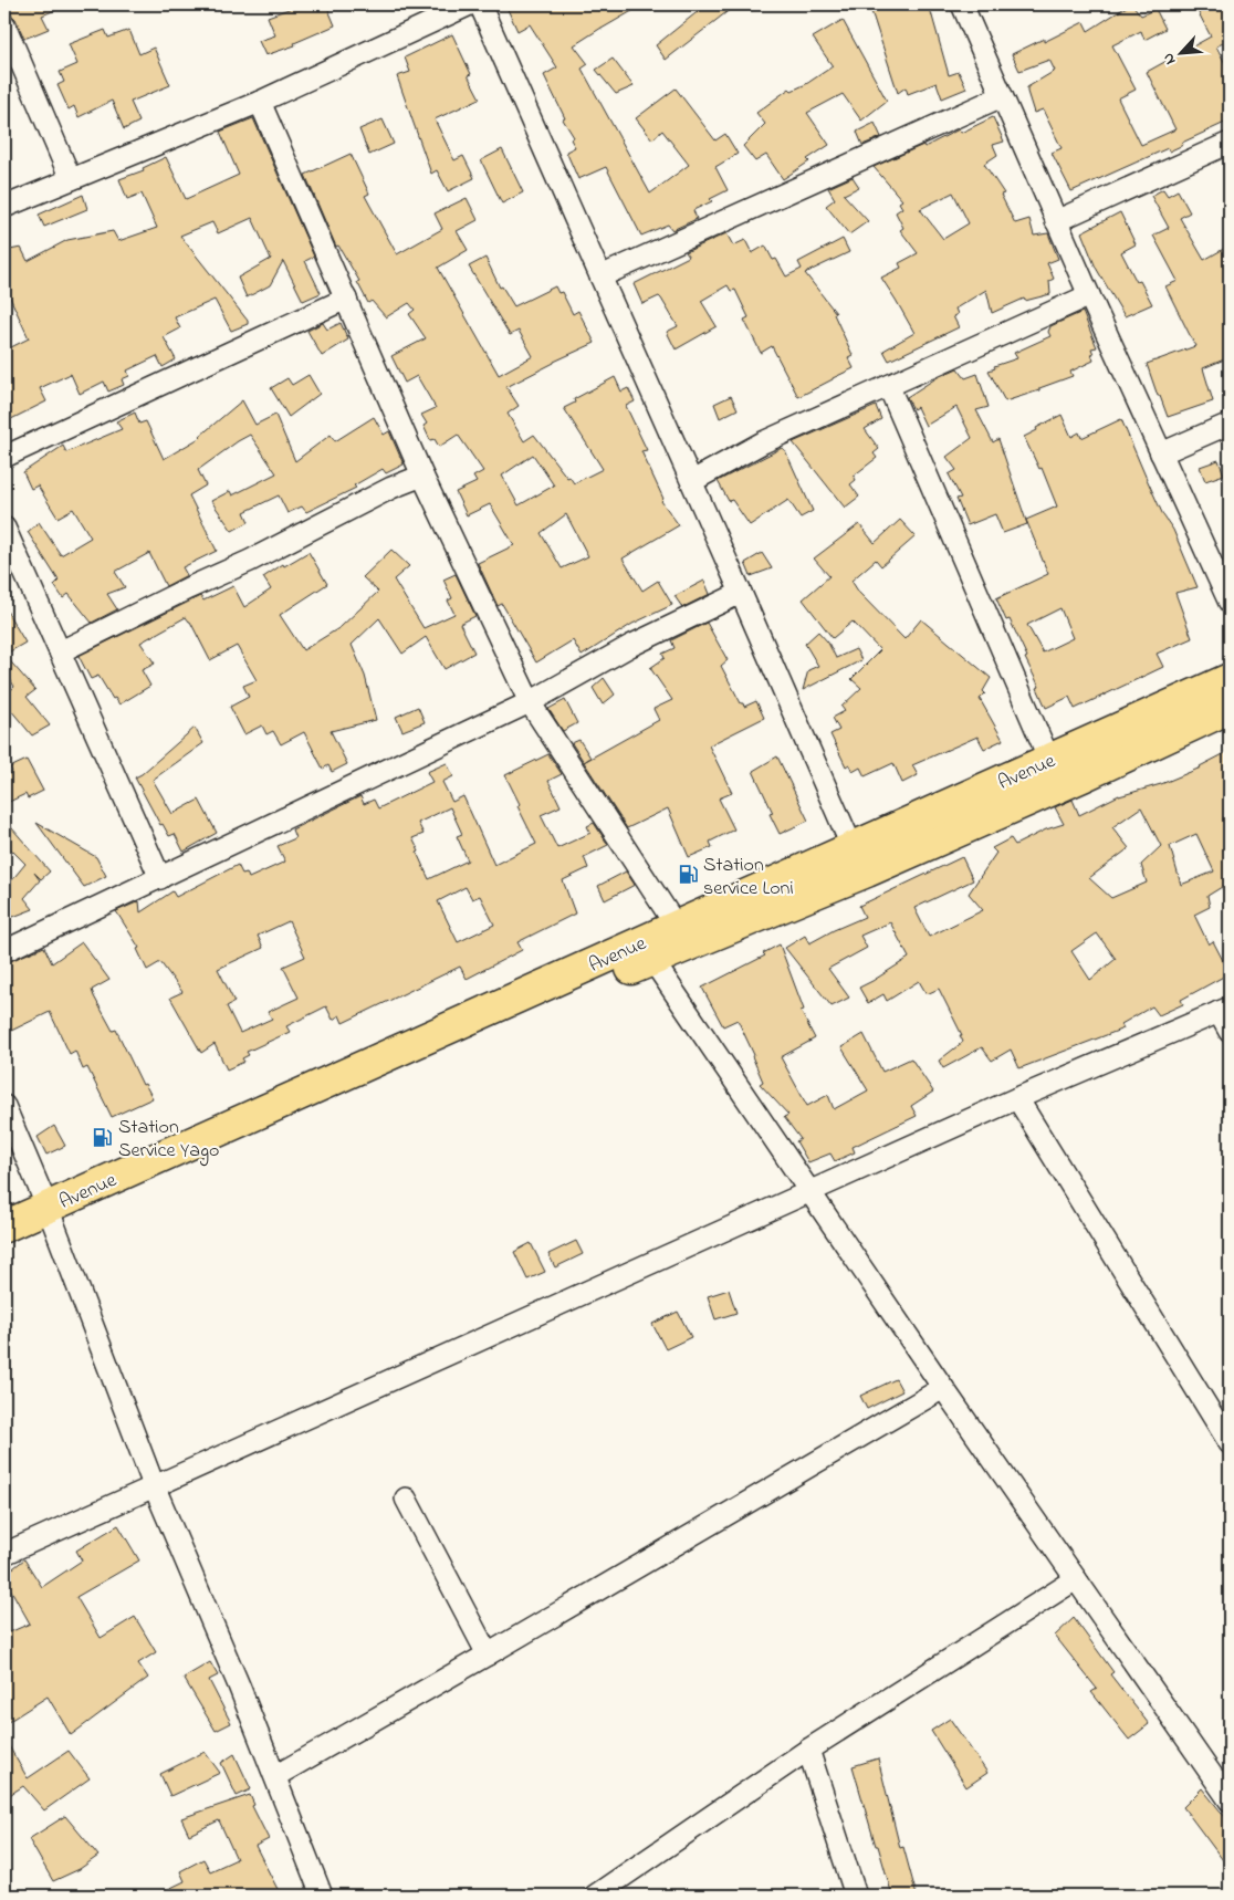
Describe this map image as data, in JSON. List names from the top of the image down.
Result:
{
  "streets": {
    "highway": ["Avenue"]
  },
  "places": {
    "fuel station": ["Station service Loni", "Station Service Yago"]
  },
  "north": "bottom left"
}
